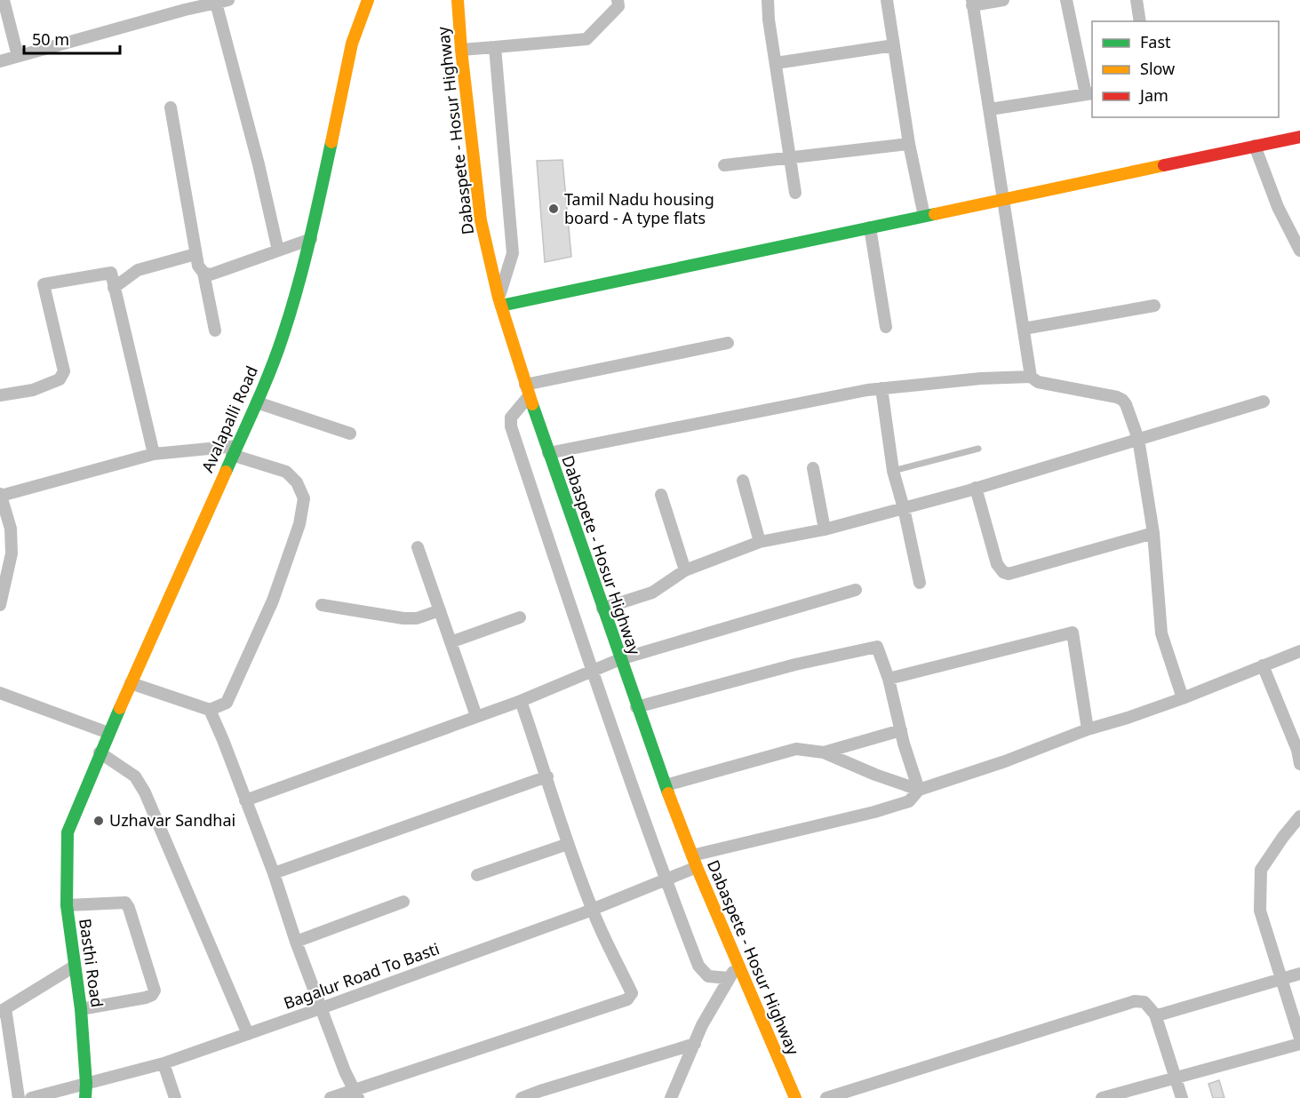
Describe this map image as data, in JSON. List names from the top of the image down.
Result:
{
  "streets": {
    "main road": ["Dabaspete - Hosur Highway", "Avalapalli Road", "Basthi Road"],
    "street": ["Bagalur Road To Basti"]
  },
  "crossings": [
    ["Dabaspete - Hosur Highway", "Bagalur Road To Basti"],
    ["Avalapalli Road", "Basthi Road"],
    ["Basthi Road", "Bagalur Road To Basti"]
  ],
  "places": ["Tamil Nadu housing board - A type flats", "Uzhavar Sandhai"],
  "legend": ["Fast", "Slow", "Jam"],
  "scale_bar": "50 m"
}
